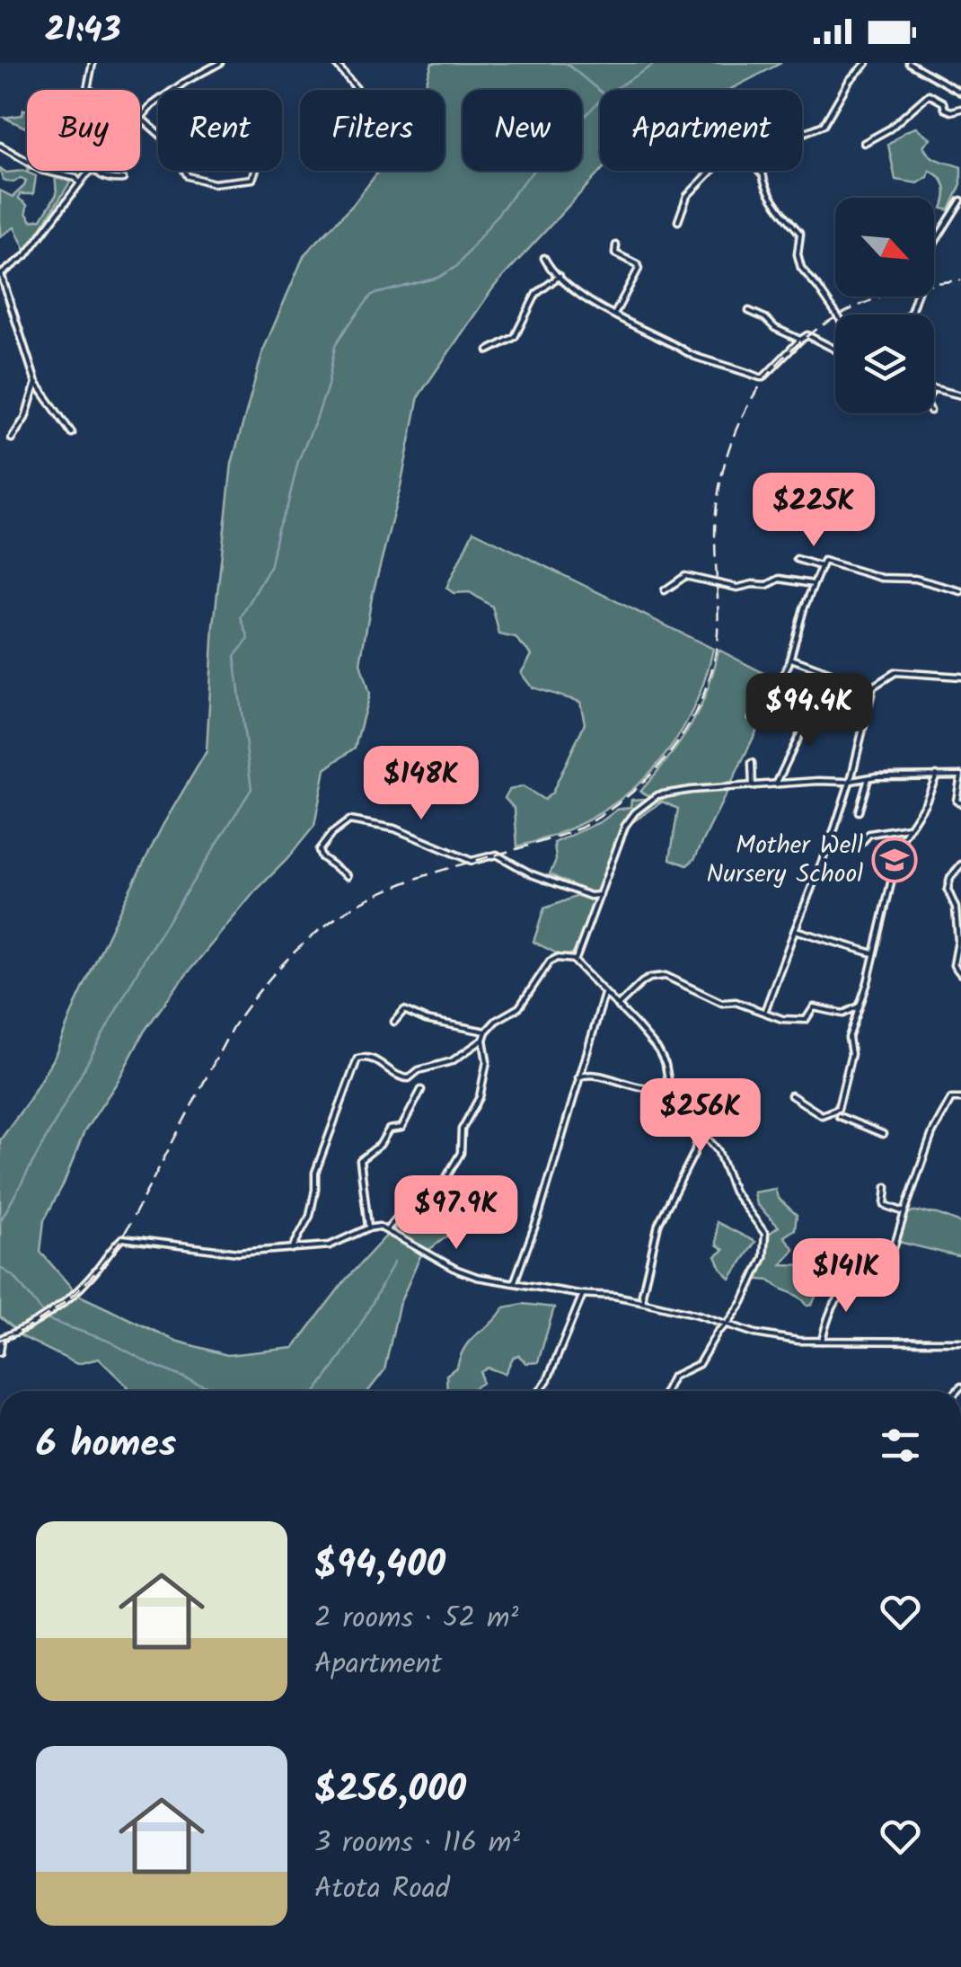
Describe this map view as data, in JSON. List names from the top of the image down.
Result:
{
  "places": {
    "school or university": ["Mother Well Nursery School"]
  },
  "north": "bottom right",
  "page": {
    "status": "21:43",
    "chip": [
      "Buy",
      "Rent",
      "Filters",
      "New",
      "Apartment"
    ],
    "price": [
      "$225K",
      "$94.4K",
      "$148K",
      "$256K",
      "$97.9K",
      "$141K"
    ],
    "heading": "6 homes",
    "list": [
      {
        "name": "$94,400",
        "note": "2 rooms · 52 m² · Apartment"
      },
      {
        "name": "$256,000",
        "note": "3 rooms · 116 m² · Atota Road"
      }
    ]
  }
}
